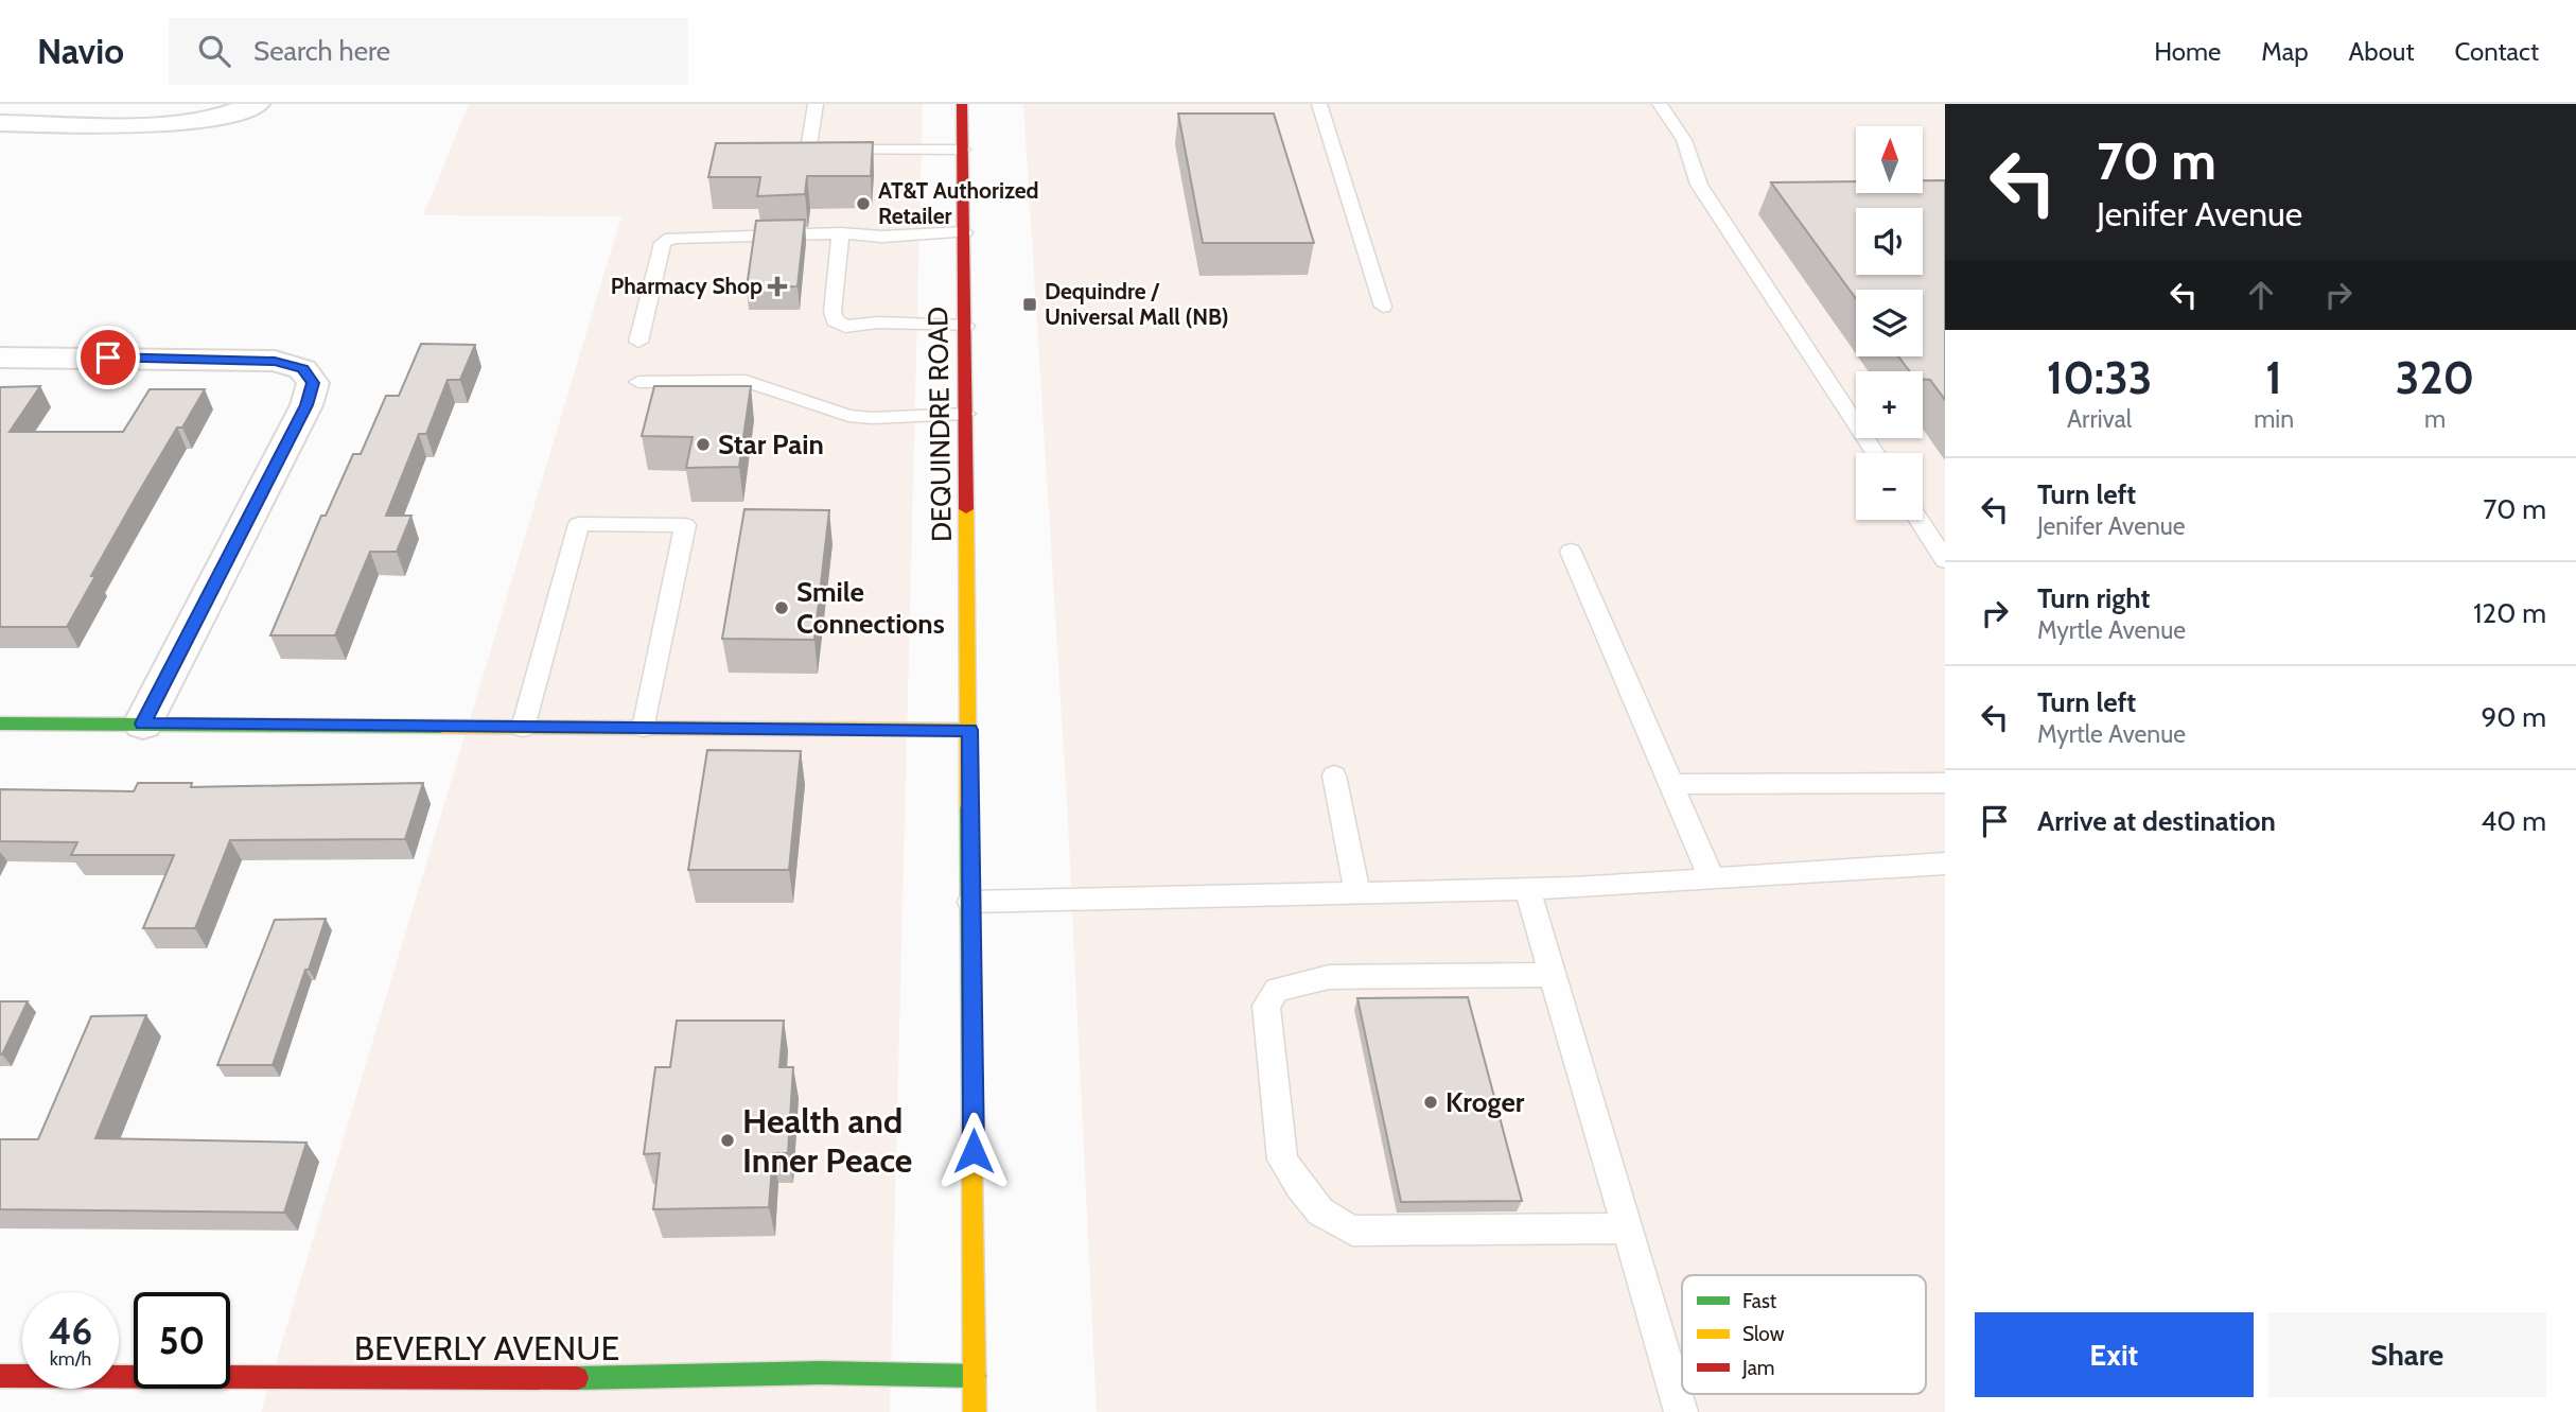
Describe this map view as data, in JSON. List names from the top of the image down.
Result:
{
  "streets": {
    "main road": ["DEQUINDRE ROAD", "BEVERLY AVENUE"]
  },
  "crossings": [
    ["DEQUINDRE ROAD", "BEVERLY AVENUE"]
  ],
  "places": {
    "other": [
      "AT&T Authorized Retailer",
      "Star Pain",
      "Smile Connections",
      "Kroger",
      "Health and Inner Peace"
    ],
    "health": ["Pharmacy Shop"],
    "transit": ["Dequindre / Universal Mall (NB)"]
  },
  "legend": ["Fast", "Slow", "Jam"],
  "north": "top",
  "page": {
    "header": "Navio",
    "search": "Search here",
    "nav": [
      "Home",
      "Map",
      "About",
      "Contact"
    ],
    "turn": ["70 m", "Jenifer Avenue"],
    "map_buttons": ["+", "−"],
    "eta": [
      "10:33",
      "Arrival",
      "1",
      "min",
      "320",
      "m"
    ],
    "list": [
      {
        "name": "Turn left",
        "note": "Jenifer Avenue",
        "value": "70 m"
      },
      {
        "name": "Turn right",
        "note": "Myrtle Avenue",
        "value": "120 m"
      },
      {
        "name": "Turn left",
        "note": "Myrtle Avenue",
        "value": "90 m"
      },
      {
        "name": "Arrive at destination",
        "value": "40 m"
      }
    ],
    "speed": "46 km/h",
    "limit": "50",
    "buttons": ["Exit", "Share"]
  }
}
